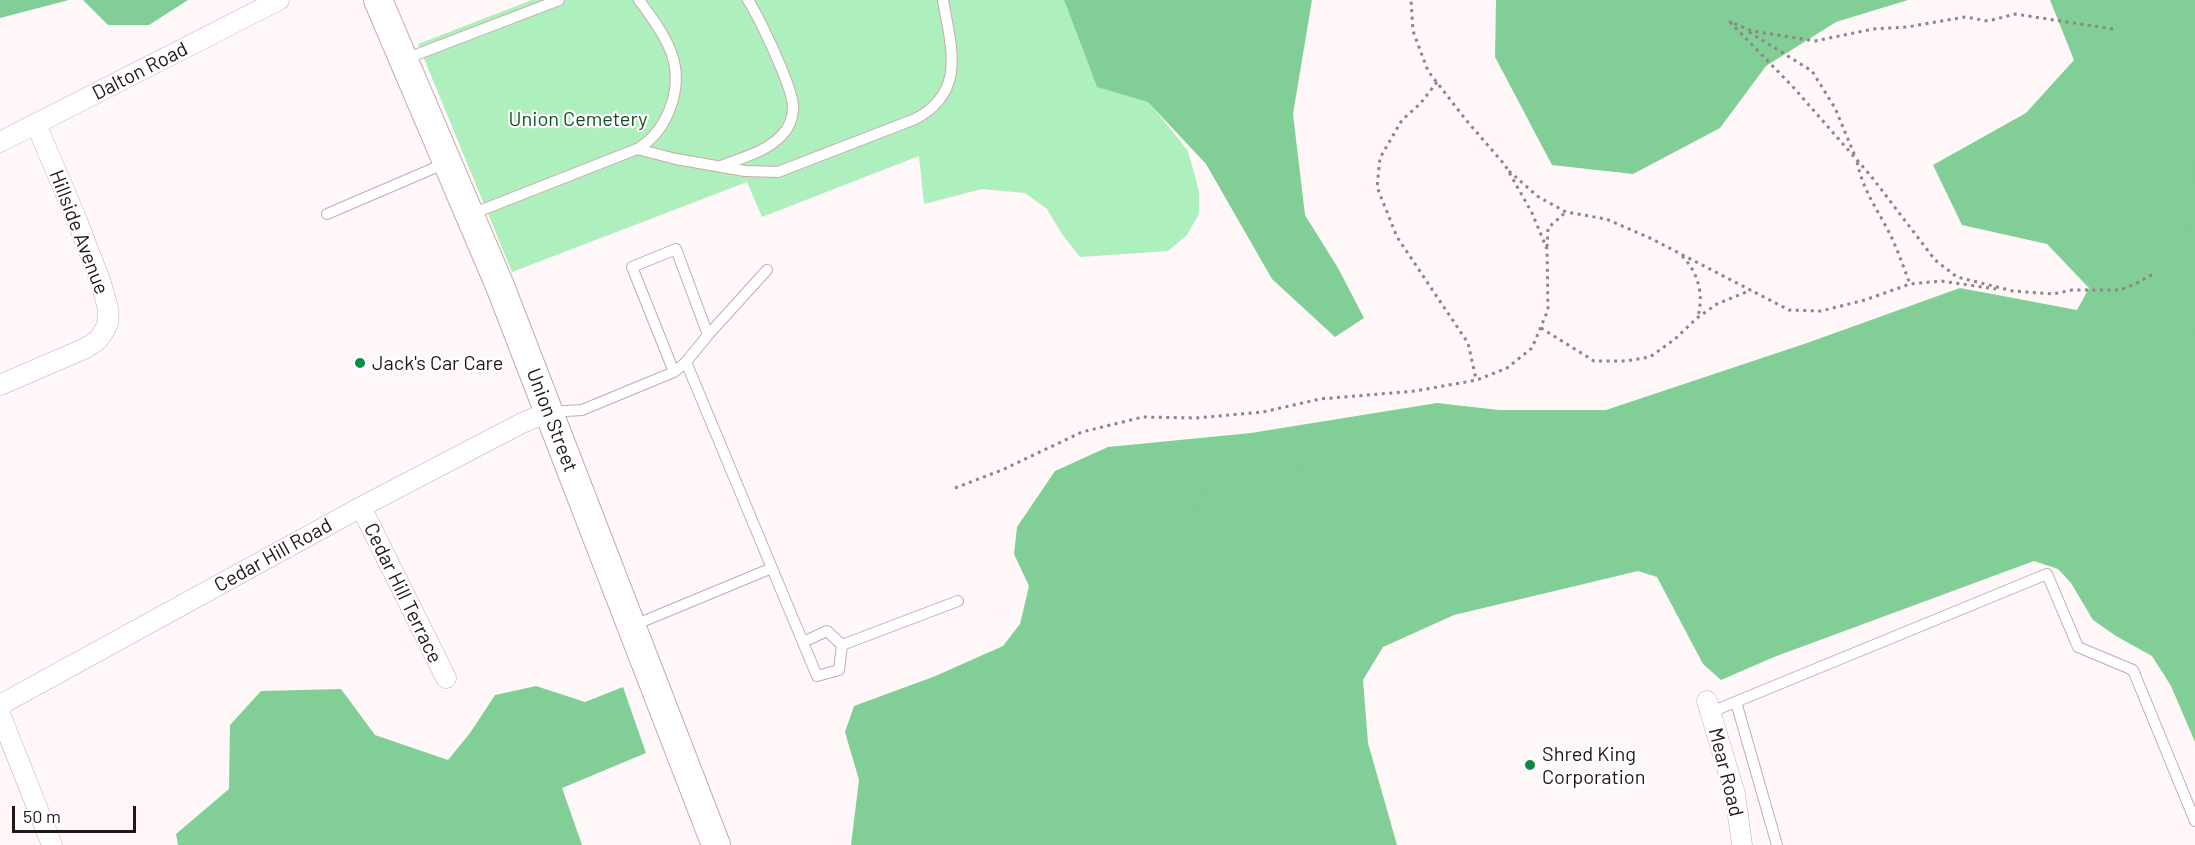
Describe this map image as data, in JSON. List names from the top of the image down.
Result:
{
  "streets": {
    "main road": ["Union Street"],
    "street": [
      "Dalton Road",
      "Hillside Avenue",
      "Cedar Hill Road",
      "Cedar Hill Terrace",
      "Mear Road"
    ]
  },
  "crossings": [
    ["Dalton Road", "Hillside Avenue"],
    ["Union Street", "Cedar Hill Road"],
    ["Cedar Hill Road", "Cedar Hill Terrace"]
  ],
  "parks": ["Union Cemetery"],
  "places": ["Jack's Car Care", "Shred King Corporation"],
  "scale_bar": "50 m"
}
